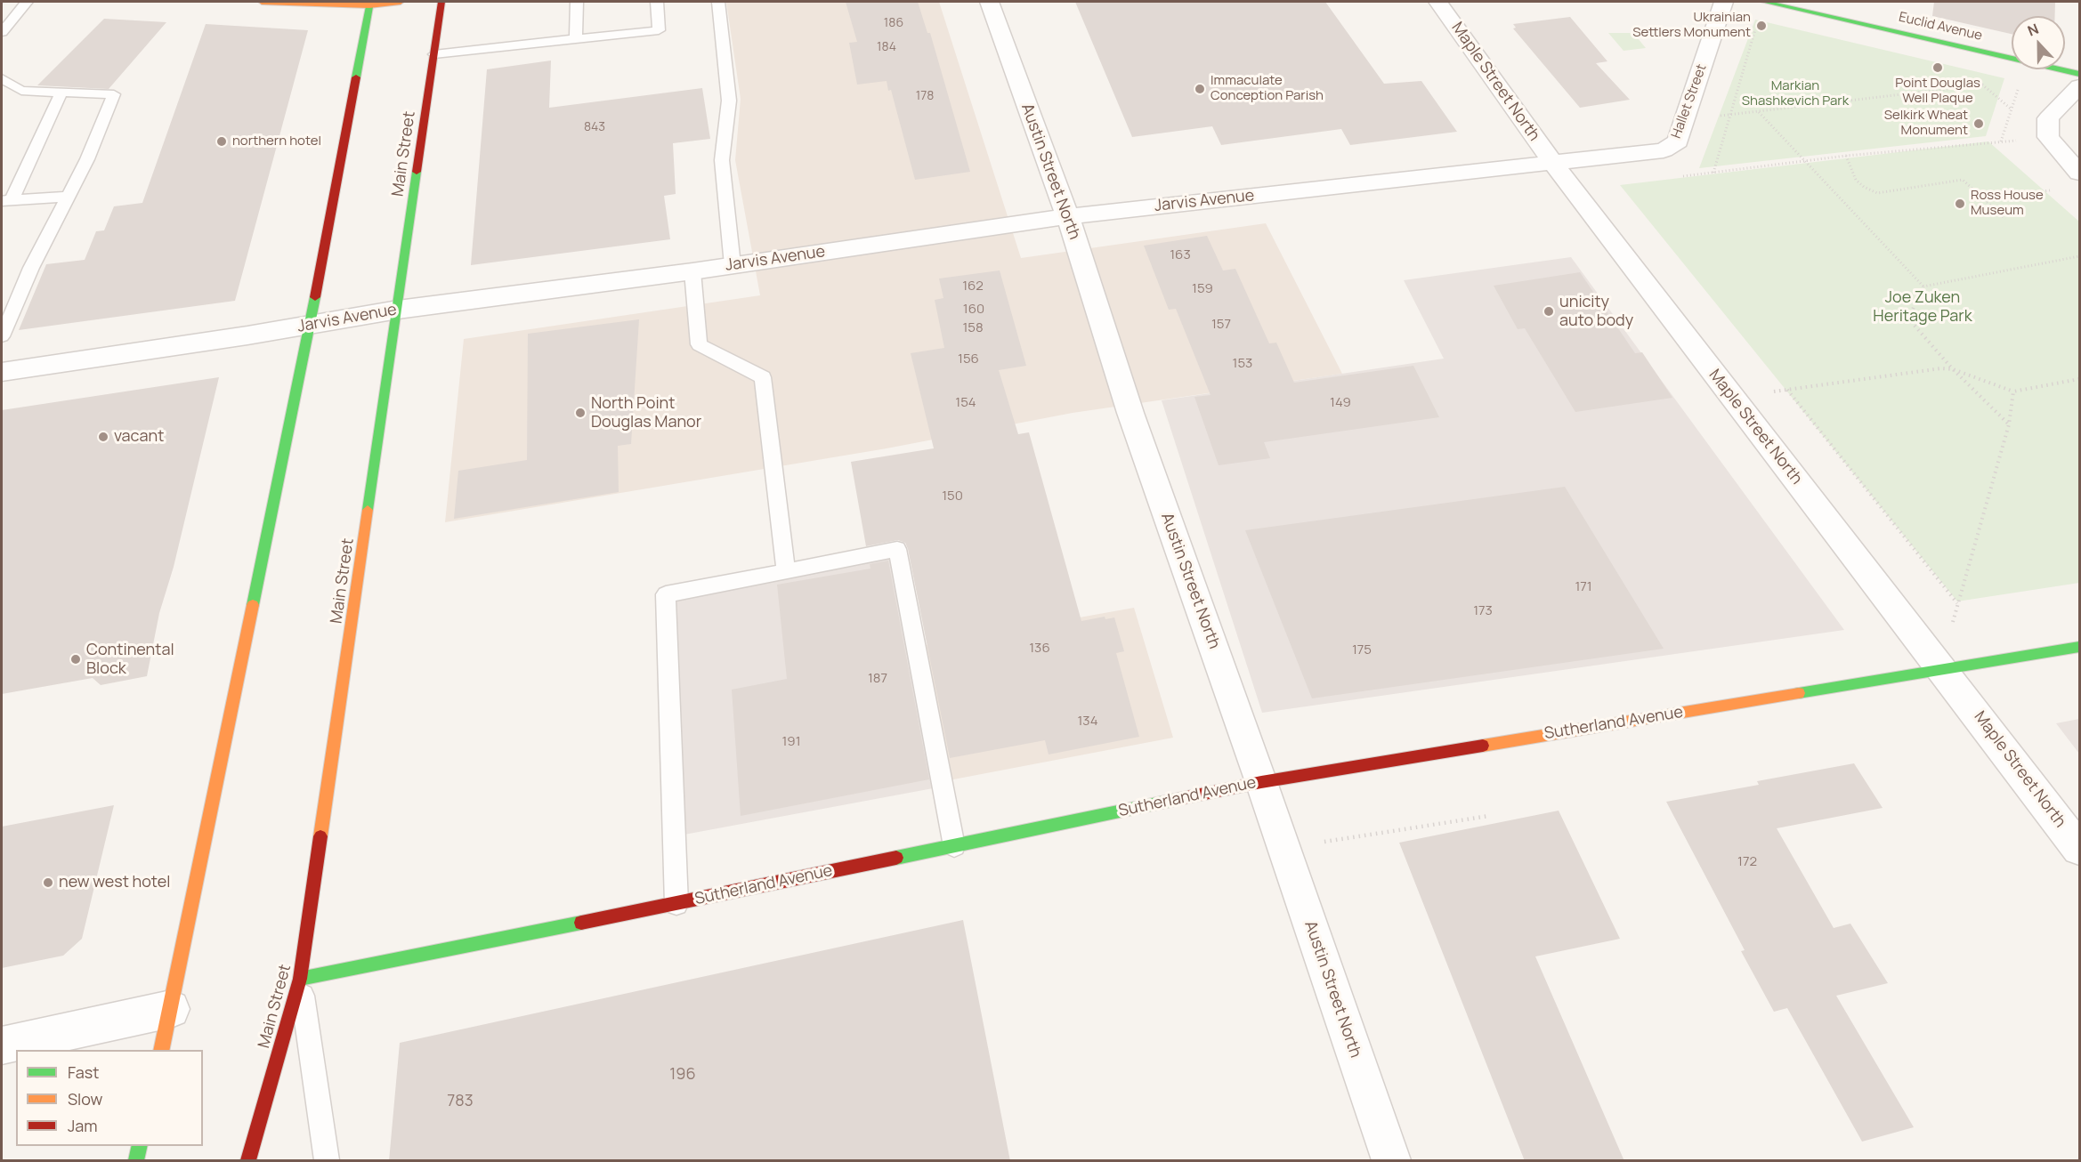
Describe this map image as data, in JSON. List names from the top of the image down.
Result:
{
  "streets": {
    "main road": ["Euclid Avenue", "Main Street", "Sutherland Avenue"],
    "street": [
      "Maple Street North",
      "Hallet Street",
      "Austin Street North",
      "Jarvis Avenue"
    ]
  },
  "crossings": [
    ["Maple Street North", "Hallet Street"],
    ["Maple Street North", "Jarvis Avenue"],
    ["Maple Street North", "Sutherland Avenue"],
    ["Hallet Street", "Jarvis Avenue"],
    ["Main Street", "Jarvis Avenue"],
    ["Main Street", "Sutherland Avenue"],
    ["Austin Street North", "Jarvis Avenue"],
    ["Austin Street North", "Sutherland Avenue"]
  ],
  "parks": ["Markian Shashkevich Park", "Joe Zuken Heritage Park"],
  "places": [
    "Ukrainian Settlers Monument",
    "Point Douglas Well Plaque",
    "Immaculate Conception Parish",
    "Selkirk Wheat Monument",
    "northern hotel",
    "Ross House Museum",
    "unicity auto body",
    "North Point Douglas Manor",
    "vacant",
    "Continental Block",
    "new west hotel"
  ],
  "house_numbers": [
    "186",
    "184",
    "178",
    "843",
    "163",
    "162",
    "159",
    "160",
    "157",
    "158",
    "156",
    "153",
    "154",
    "149",
    "150",
    "171",
    "173",
    "136",
    "175",
    "187",
    "134",
    "191",
    "172",
    "196",
    "783"
  ],
  "legend": ["Fast", "Slow", "Jam"],
  "north": "top"
}
